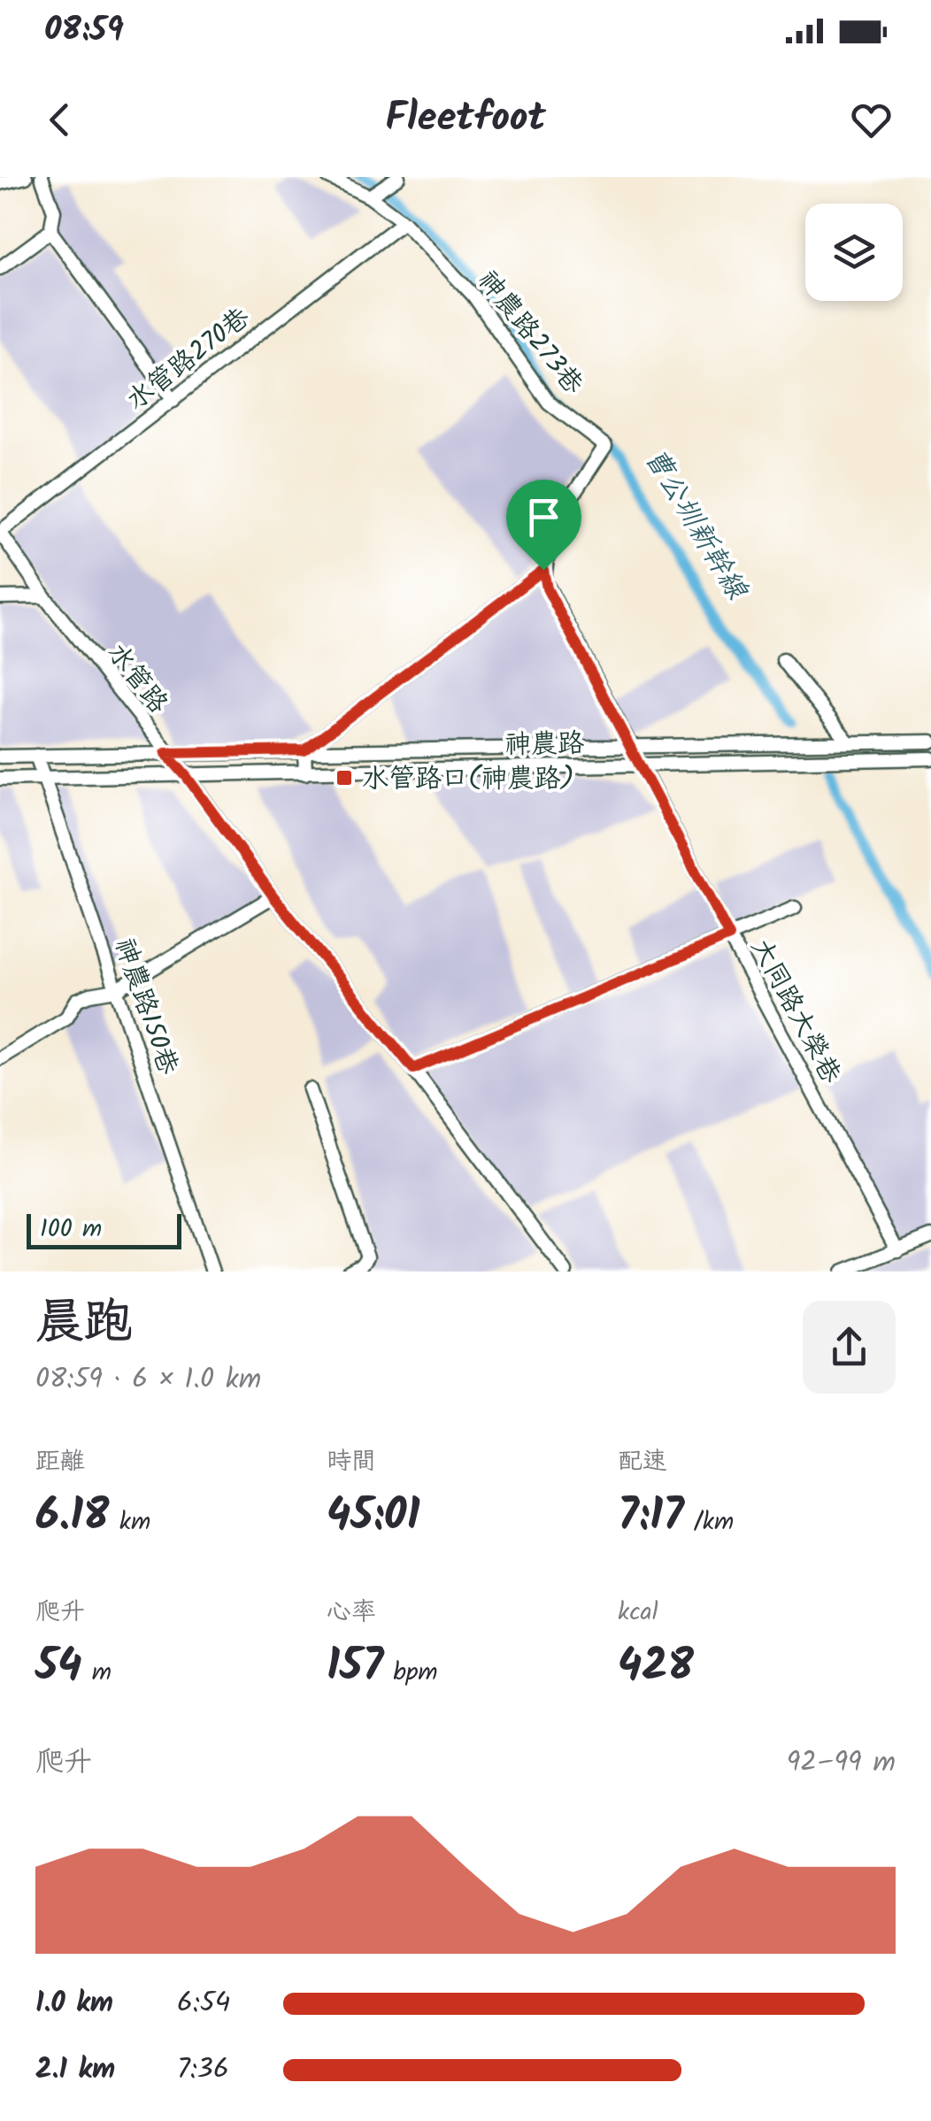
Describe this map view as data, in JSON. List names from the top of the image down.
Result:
{
  "streets": {
    "street": [
      "神農路273巷",
      "水管路270巷",
      "水管路",
      "神農路",
      "神農路150巷",
      "大同路大榮巷"
    ]
  },
  "crossings": [
    ["神農路273巷", "水管路270巷"],
    ["水管路270巷", "水管路"],
    ["水管路", "神農路"],
    ["神農路", "神農路150巷"],
    ["神農路", "大同路大榮巷"]
  ],
  "water": ["曹公圳新幹線"],
  "places": {
    "transit": ["水管路口(神農路)"]
  },
  "scale_bar": "100 m",
  "page": {
    "status": "08:59",
    "header": "Fleetfoot",
    "scale": "100 m",
    "heading": ["晨跑", "08:59 · 6 × 1.0 km"],
    "stats": [
      ["距離", "6.18 km"],
      ["時間", "45:01"],
      ["配速", "7:17 /km"],
      ["爬升", "54 m"],
      ["心率", "157 bpm"],
      ["kcal", "428"]
    ],
    "chart": ["爬升", "92–99 m"],
    "list": [
      {
        "name": "1.0 km",
        "note": "6:54"
      },
      {
        "name": "2.1 km",
        "note": "7:36"
      }
    ]
  }
}
